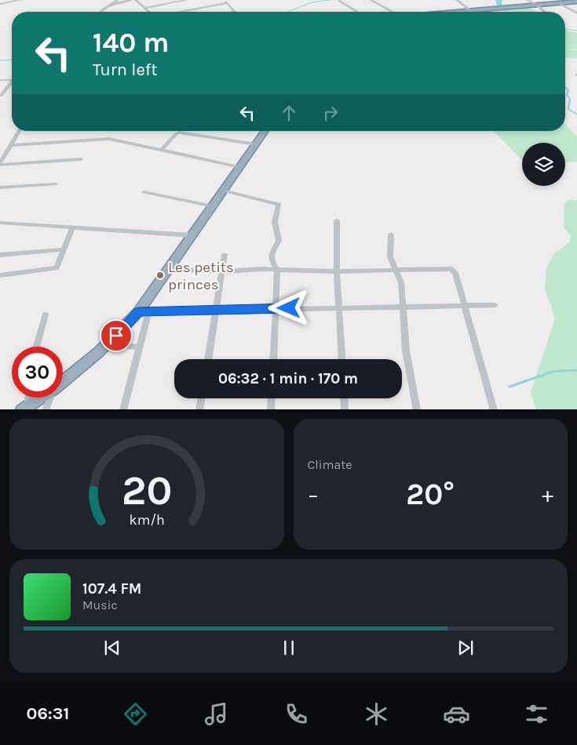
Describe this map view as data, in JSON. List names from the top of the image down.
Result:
{
  "places": ["Les petits princes"],
  "page": {
    "turn": ["140 m", "Turn left"],
    "limit": "30",
    "trip": "06:32 · 1 min · 170 m",
    "tile": "Climate",
    "heat": ["−", "20°", "+"],
    "song": ["107.4 FM", "Music"],
    "tabs": "06:31",
    "gauge": ["20", "km/h"]
  }
}
